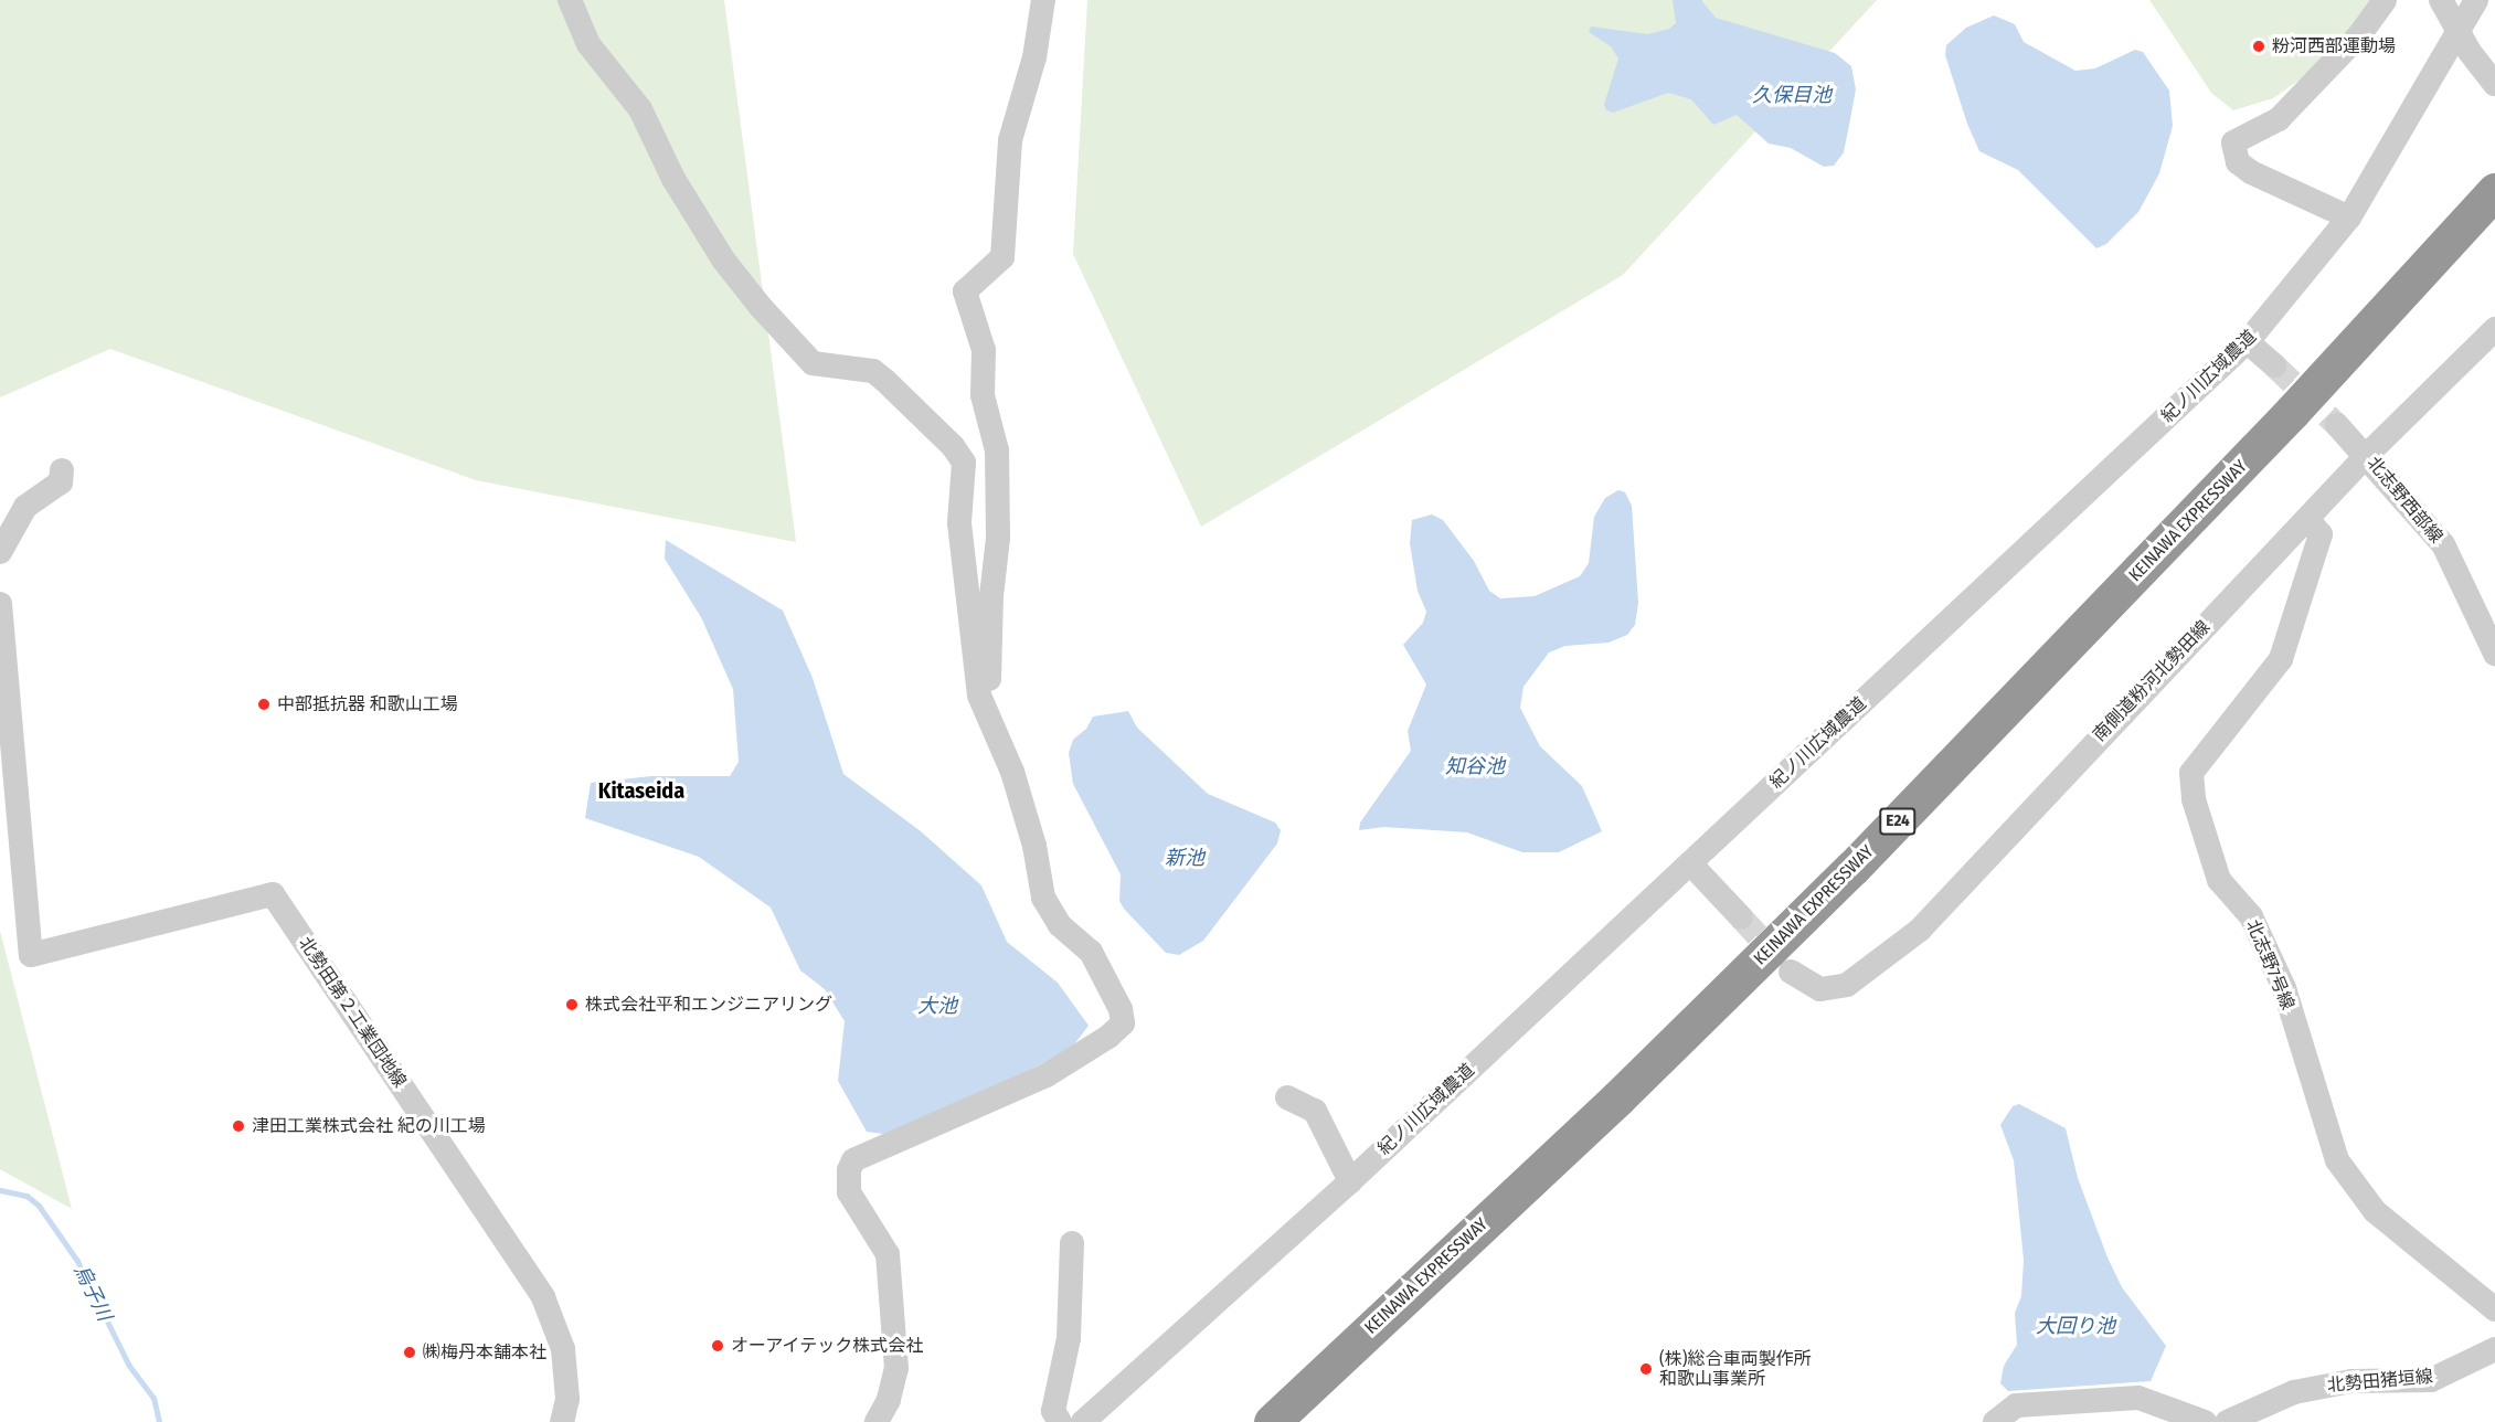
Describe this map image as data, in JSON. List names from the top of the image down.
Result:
{
  "streets": {
    "highway": ["KEINAWA EXPRESSWAY", "E24"],
    "street": [
      "紀ノ川広域農道",
      "北志野西部線",
      "南側道粉河北勢田線",
      "北志野7号線",
      "北勢田第２工業団地線",
      "北勢田猪垣線"
    ]
  },
  "crossings": [
    ["北志野西部線", "南側道粉河北勢田線"],
    ["南側道粉河北勢田線", "北志野7号線"]
  ],
  "districts": ["Kitaseida"],
  "water": [
    "久保目池",
    "知谷池",
    "新池",
    "大池",
    "烏子川",
    "大回り池"
  ],
  "places": [
    "粉河西部運動場",
    "中部抵抗器 和歌山工場",
    "株式会社平和エンジニアリング",
    "津田工業株式会社 紀の川工場",
    "オーアイテック株式会社",
    "㈱梅丹本舗本社",
    "(株)総合車両製作所 和歌山事業所"
  ]
}
